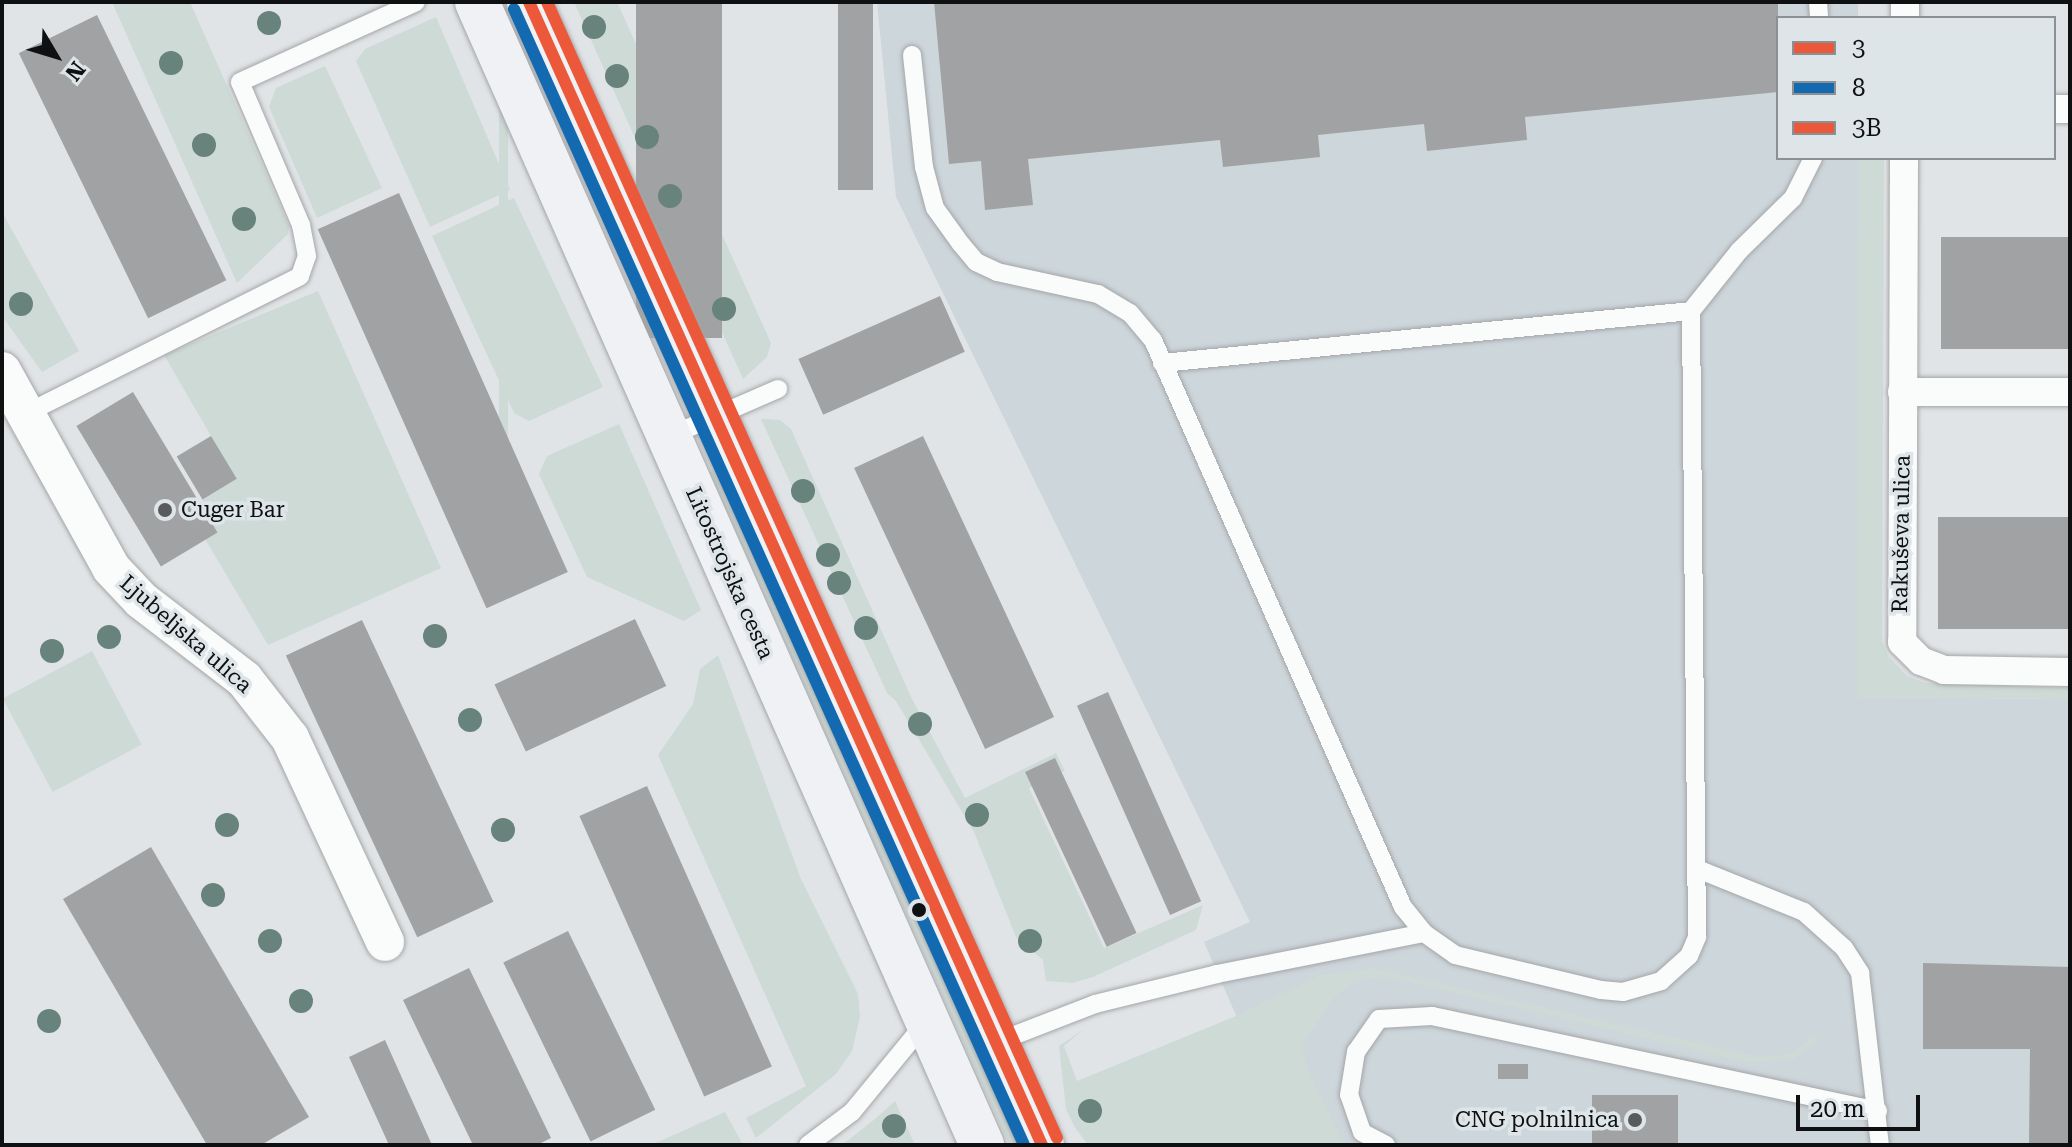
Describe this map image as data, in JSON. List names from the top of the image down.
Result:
{
  "streets": {
    "main road": ["Litostrojska cesta"],
    "street": ["Rakuševa ulica", "Ljubeljska ulica"]
  },
  "places": ["Cuger Bar", "CNG polnilnica"],
  "lines": ["transit line 3", "transit line 3B", "transit line 8"],
  "legend": ["3", "8", "3B"],
  "scale_bar": "20 m",
  "north": "bottom right"
}
